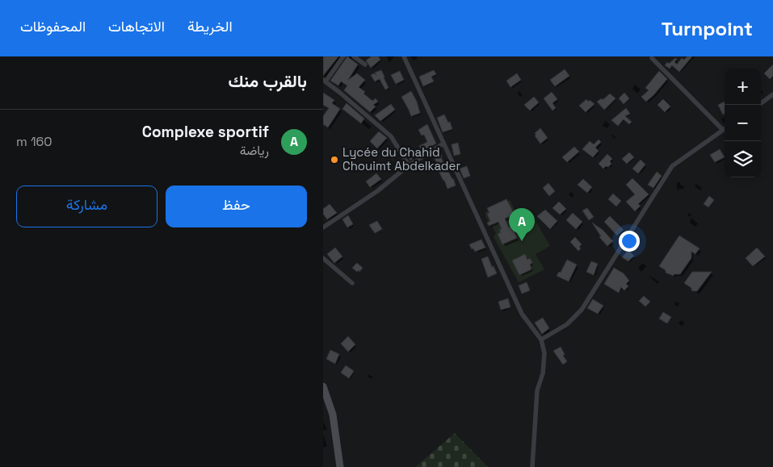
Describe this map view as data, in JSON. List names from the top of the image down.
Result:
{
  "places": ["Lycée du Chahid Chouimt Abdelkader"],
  "page": {
    "header": "Turnpoint",
    "nav": ["الخريطة", "الاتجاهات", "المحفوظات"],
    "heading": "بالقرب منك",
    "map_buttons": ["+", "−"],
    "list": [
      {
        "mark": "A",
        "name": "Complexe sportif",
        "note": "رياضة",
        "value": "160 m"
      }
    ],
    "buttons": ["حفظ", "مشاركة"],
    "pins": "A"
  }
}
